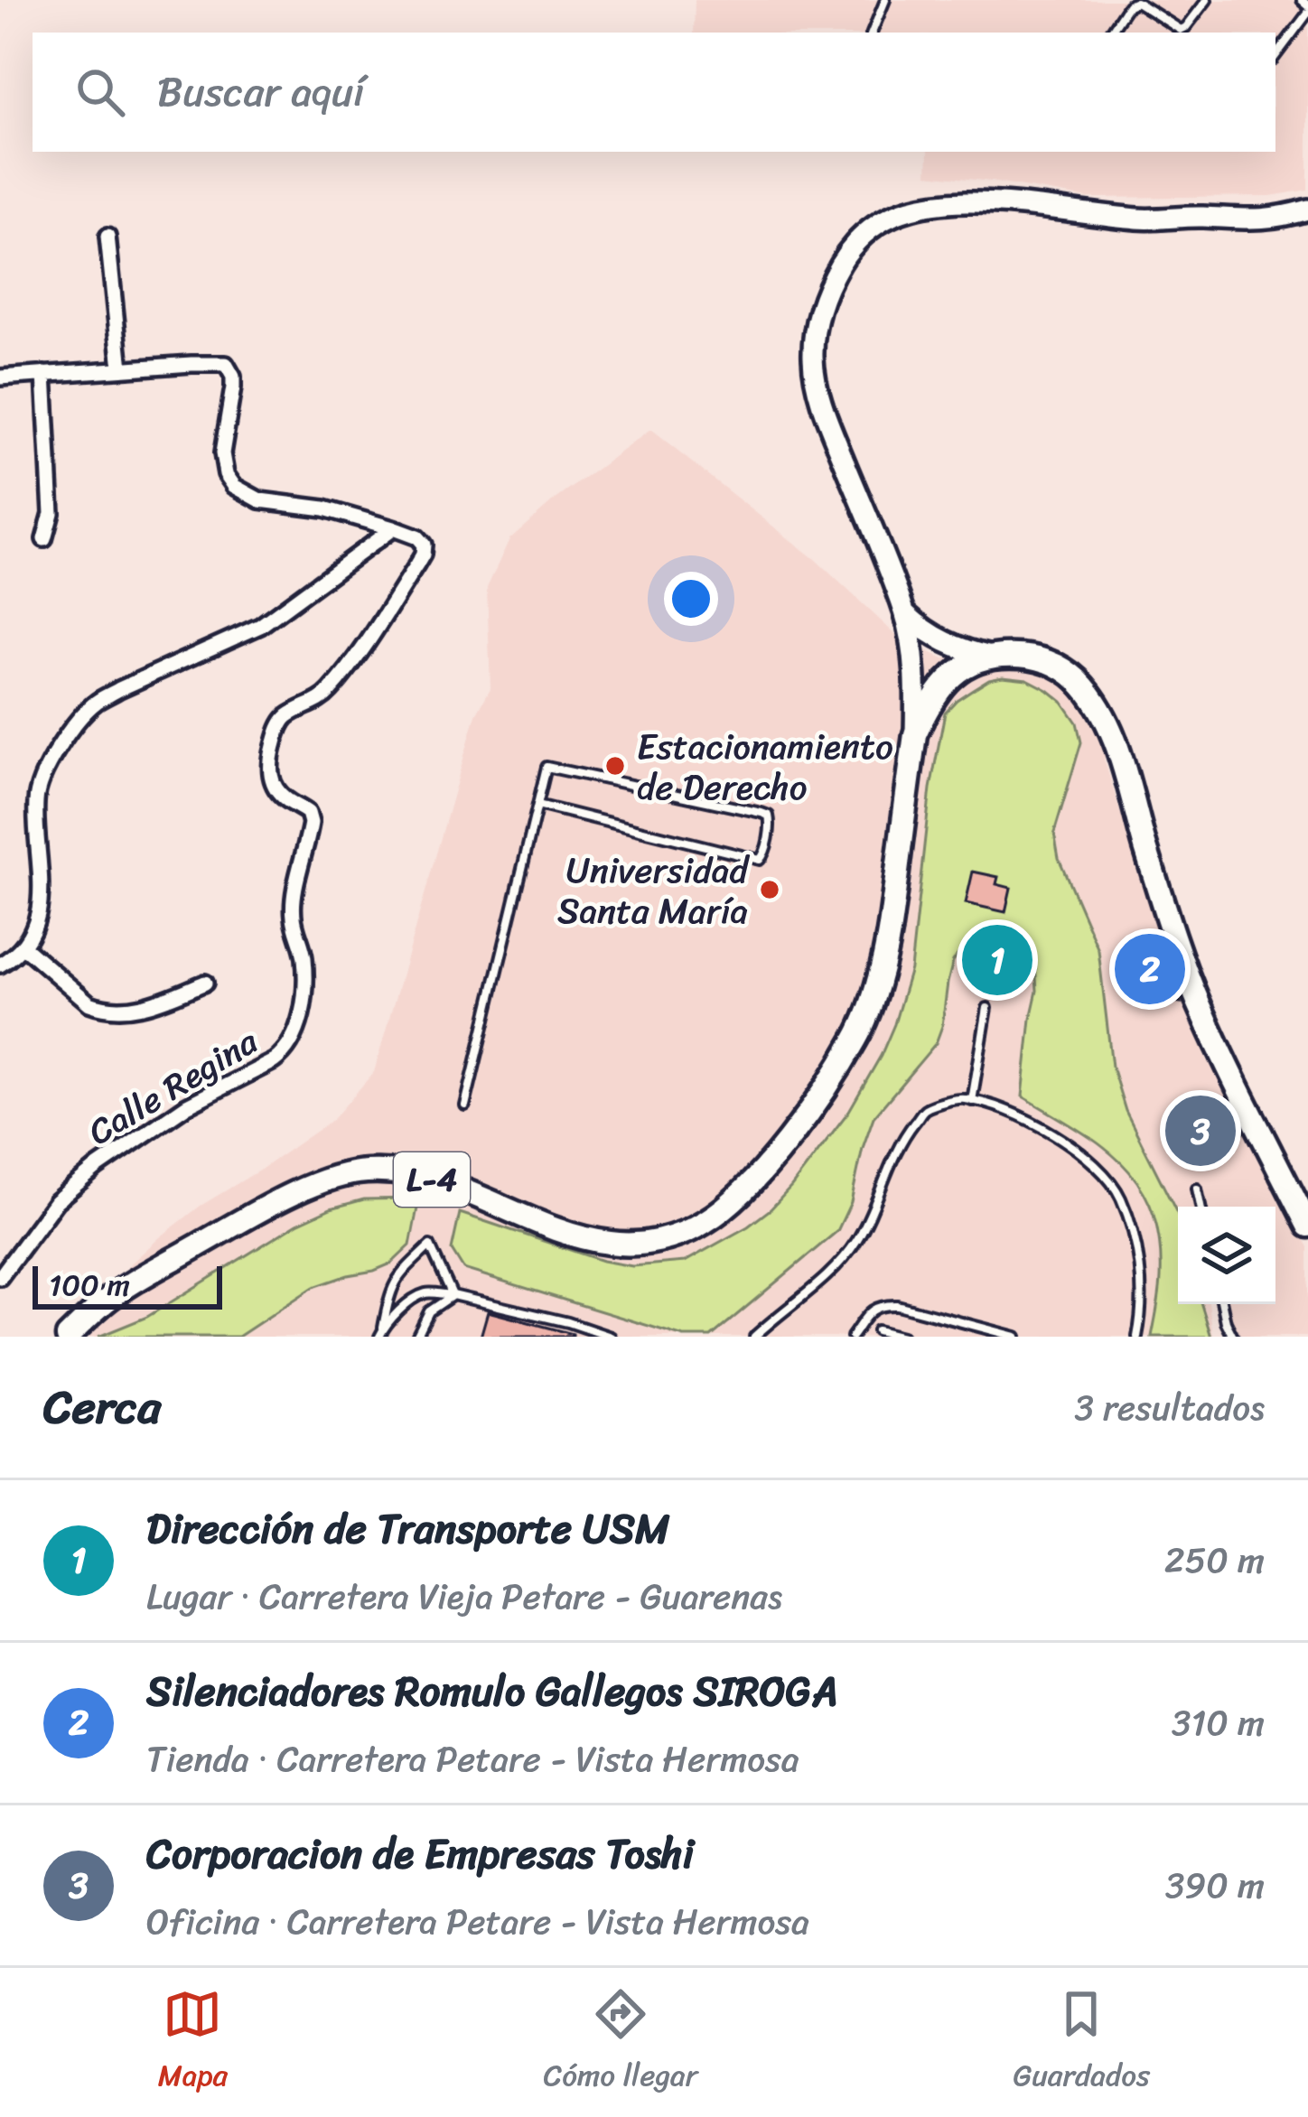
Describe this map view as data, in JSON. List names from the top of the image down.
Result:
{
  "streets": {
    "main road": ["L-4"],
    "street": ["Calle Regina"]
  },
  "places": ["Estacionamiento de Derecho", "Universidad Santa María"],
  "scale_bar": "100 m",
  "page": {
    "search": "Buscar aquí",
    "pins": ["1", "2", "3"],
    "scale": "100 m",
    "heading": ["Cerca", "3 resultados"],
    "list": [
      {
        "mark": "1",
        "name": "Dirección de Transporte USM",
        "note": "Lugar · Carretera Vieja Petare - Guarenas",
        "value": "250 m"
      },
      {
        "mark": "2",
        "name": "Silenciadores Romulo Gallegos SIROGA",
        "note": "Tienda · Carretera Petare - Vista Hermosa",
        "value": "310 m"
      },
      {
        "mark": "3",
        "name": "Corporacion de Empresas Toshi",
        "note": "Oficina · Carretera Petare - Vista Hermosa",
        "value": "390 m"
      }
    ],
    "nav": ["Mapa", "Cómo llegar", "Guardados"]
  }
}
